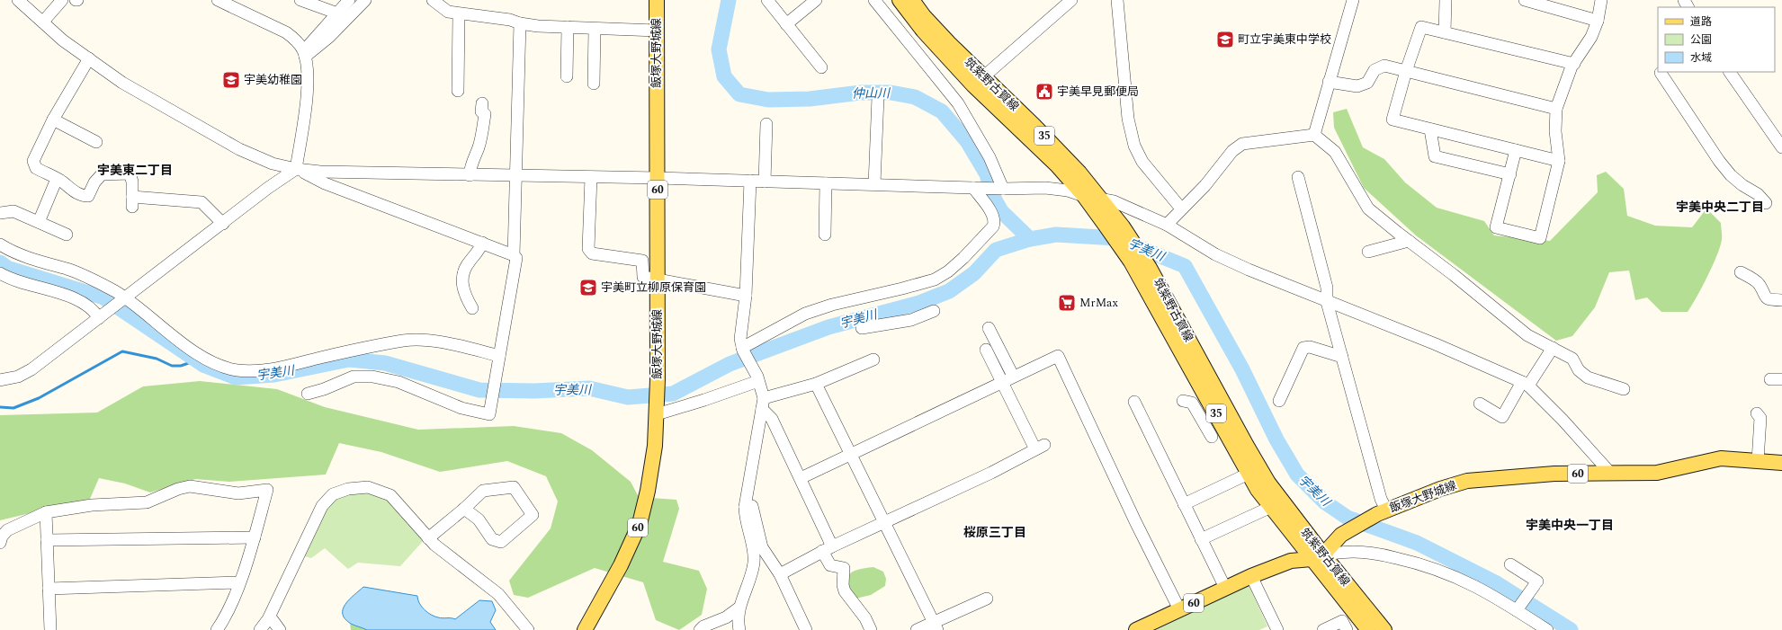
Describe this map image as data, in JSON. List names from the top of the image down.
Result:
{
  "streets": {
    "main road": [
      "飯塚大野城線",
      "筑紫野古賀線",
      "35",
      "60"
    ]
  },
  "crossings": [
    ["飯塚大野城線", "筑紫野古賀線"],
    ["飯塚大野城線", "60"],
    ["筑紫野古賀線", "60"]
  ],
  "districts": [
    "宇美東二丁目",
    "宇美中央二丁目",
    "宇美中央一丁目",
    "桜原三丁目"
  ],
  "water": ["仲山川", "宇美川"],
  "places": {
    "school or university": ["町立宇美東中学校", "宇美幼稚園", "宇美町立柳原保育園"],
    "public building": ["宇美早見郵便局"],
    "supermarket": ["MrMax"]
  },
  "legend": ["道路", "公園", "水域"]
}
